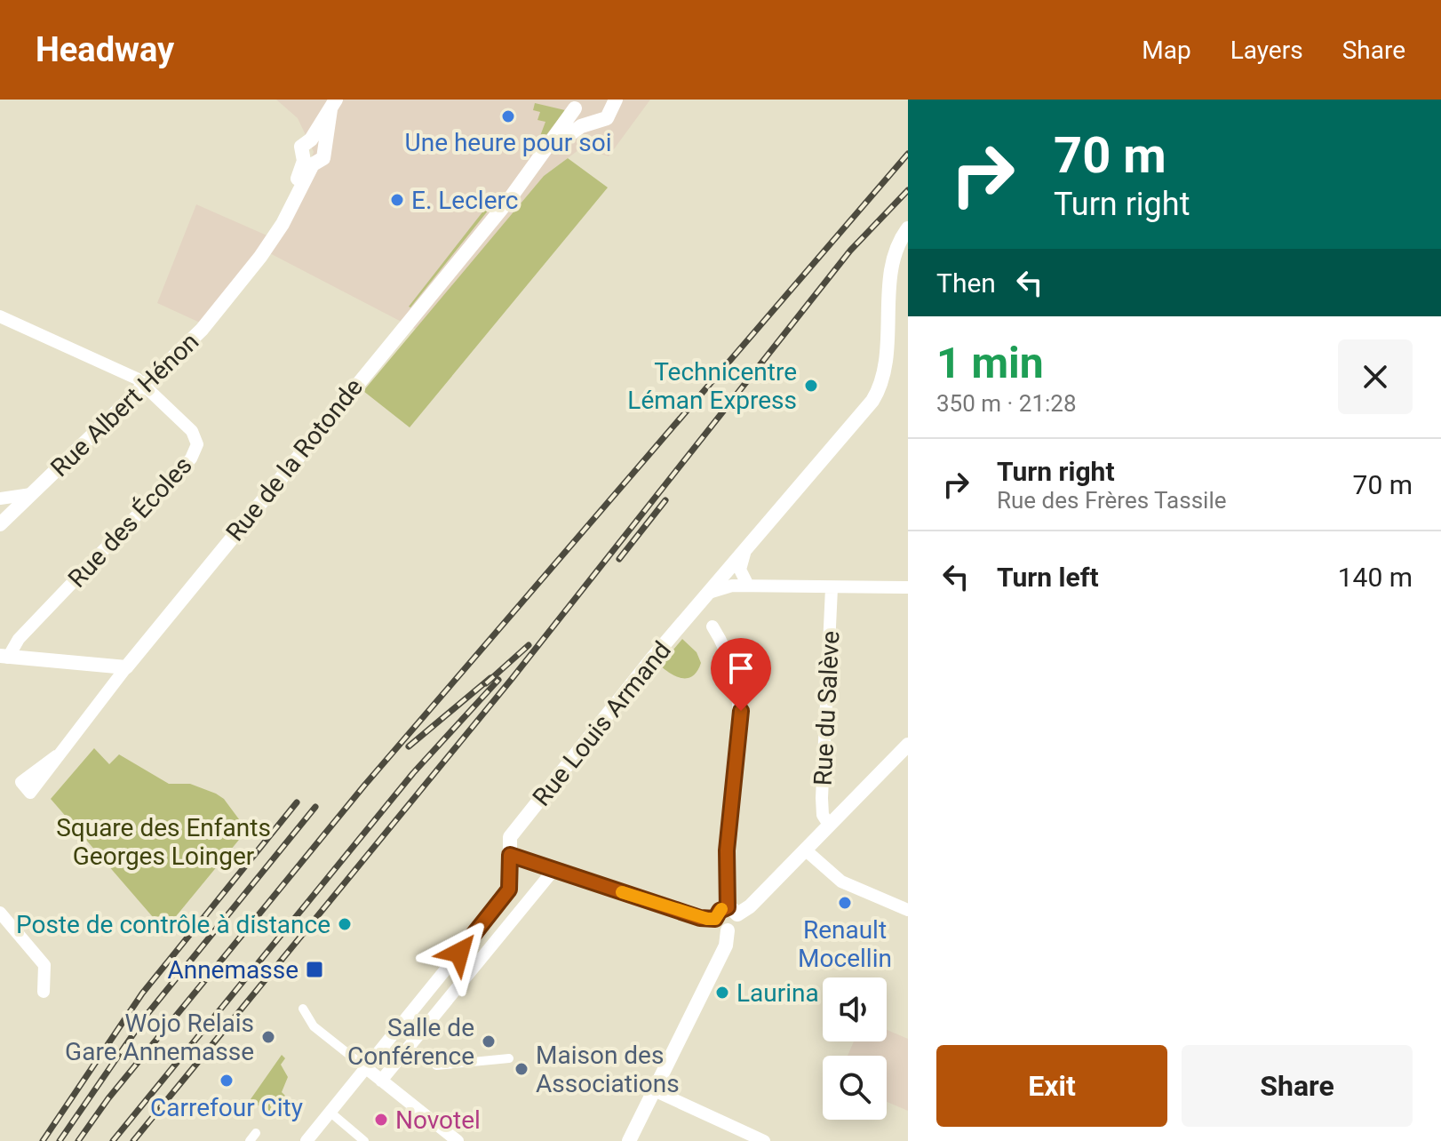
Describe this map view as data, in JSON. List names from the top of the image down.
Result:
{
  "streets": {
    "street": [
      "Rue Albert Hénon",
      "Rue de la Rotonde",
      "Rue des Écoles",
      "Rue du Salève",
      "Rue Louis Armand"
    ]
  },
  "crossings": [
    ["Rue Albert Hénon", "Rue des Écoles"]
  ],
  "parks": ["Square des Enfants Georges Loinger"],
  "places": {
    "other": [
      "Une heure pour soi",
      "E. Leclerc",
      "Technicentre Léman Express",
      "Renault Mocellin",
      "Poste de contrôle à distance",
      "Laurina",
      "Wojo Relais Gare Annemasse",
      "Salle de Conférence",
      "Maison des Associations",
      "Carrefour City",
      "Novotel"
    ],
    "transit": ["Annemasse"]
  },
  "page": {
    "header": "Headway",
    "nav": ["Map", "Layers", "Share"],
    "turn": ["70 m", "Turn right"],
    "then": "Then",
    "heading": ["1 min", "350 m · 21:28"],
    "list": [
      {
        "name": "Turn right",
        "note": "Rue des Frères Tassile",
        "value": "70 m"
      },
      {
        "name": "Turn left",
        "value": "140 m"
      }
    ],
    "buttons": ["Exit", "Share"]
  }
}
